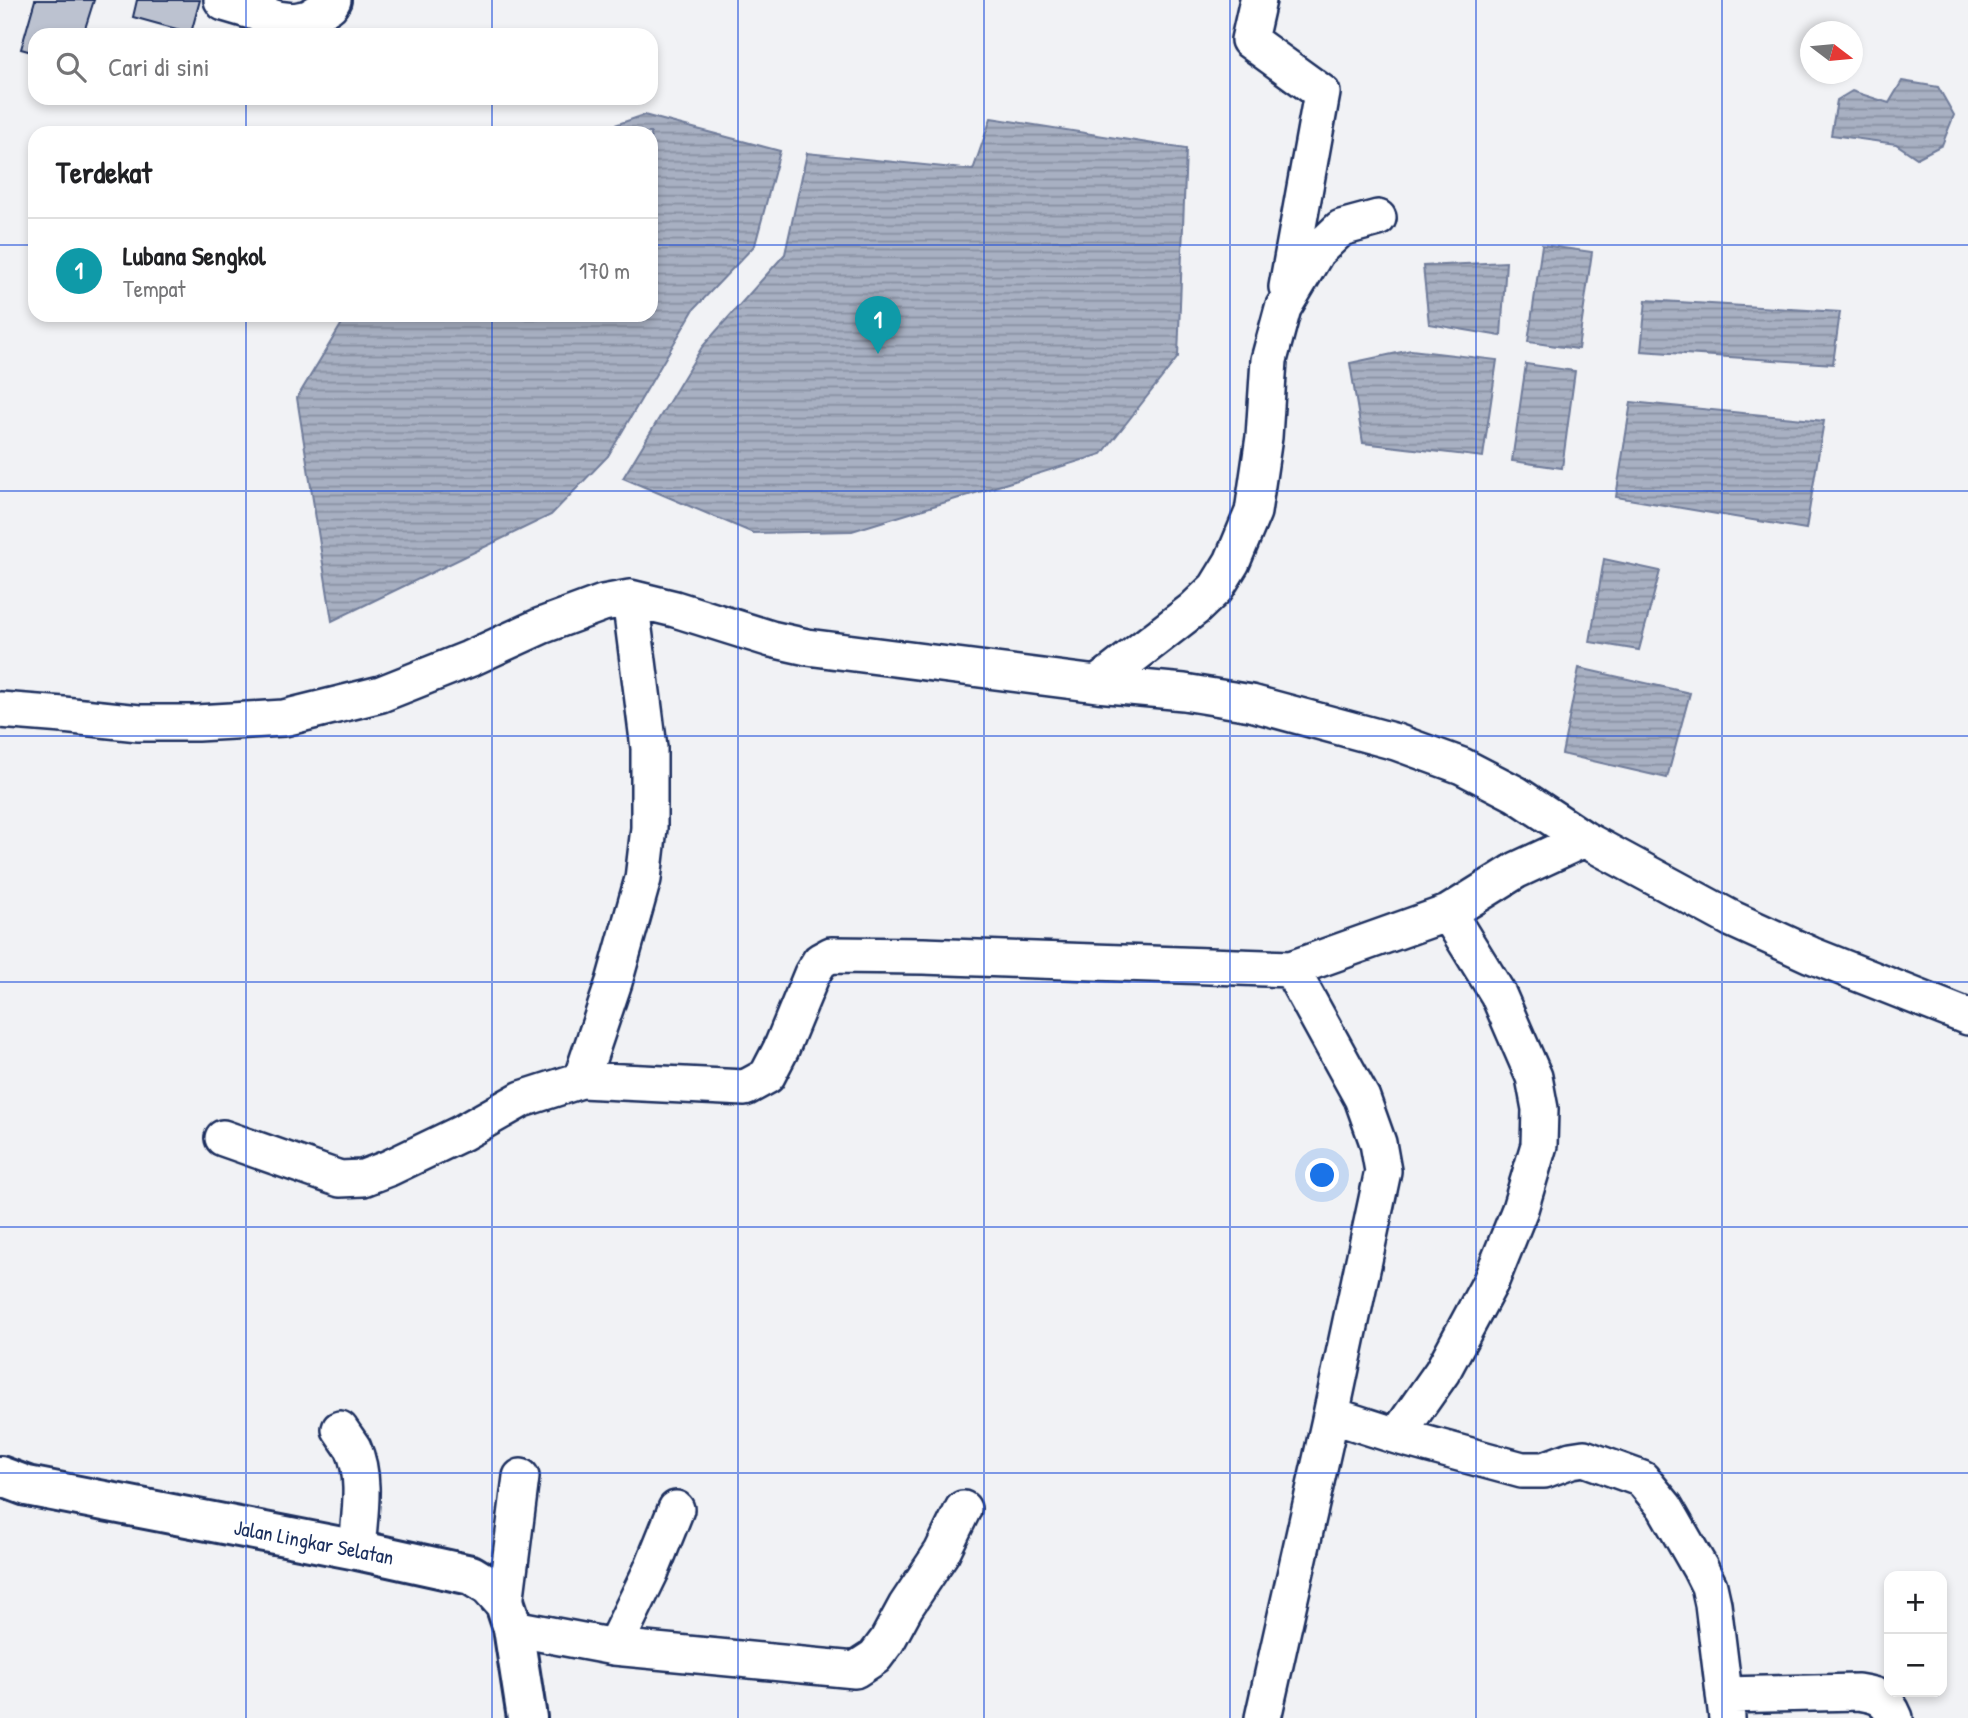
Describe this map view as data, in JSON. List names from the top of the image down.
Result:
{
  "streets": {
    "main road": ["Jalan Lingkar Selatan"]
  },
  "north": "right",
  "page": {
    "search": "Cari di sini",
    "heading": "Terdekat",
    "list": [
      {
        "mark": "1",
        "name": "Lubana Sengkol",
        "note": "Tempat",
        "value": "170 m"
      }
    ],
    "pins": "1",
    "map_buttons": ["+", "−"]
  }
}
